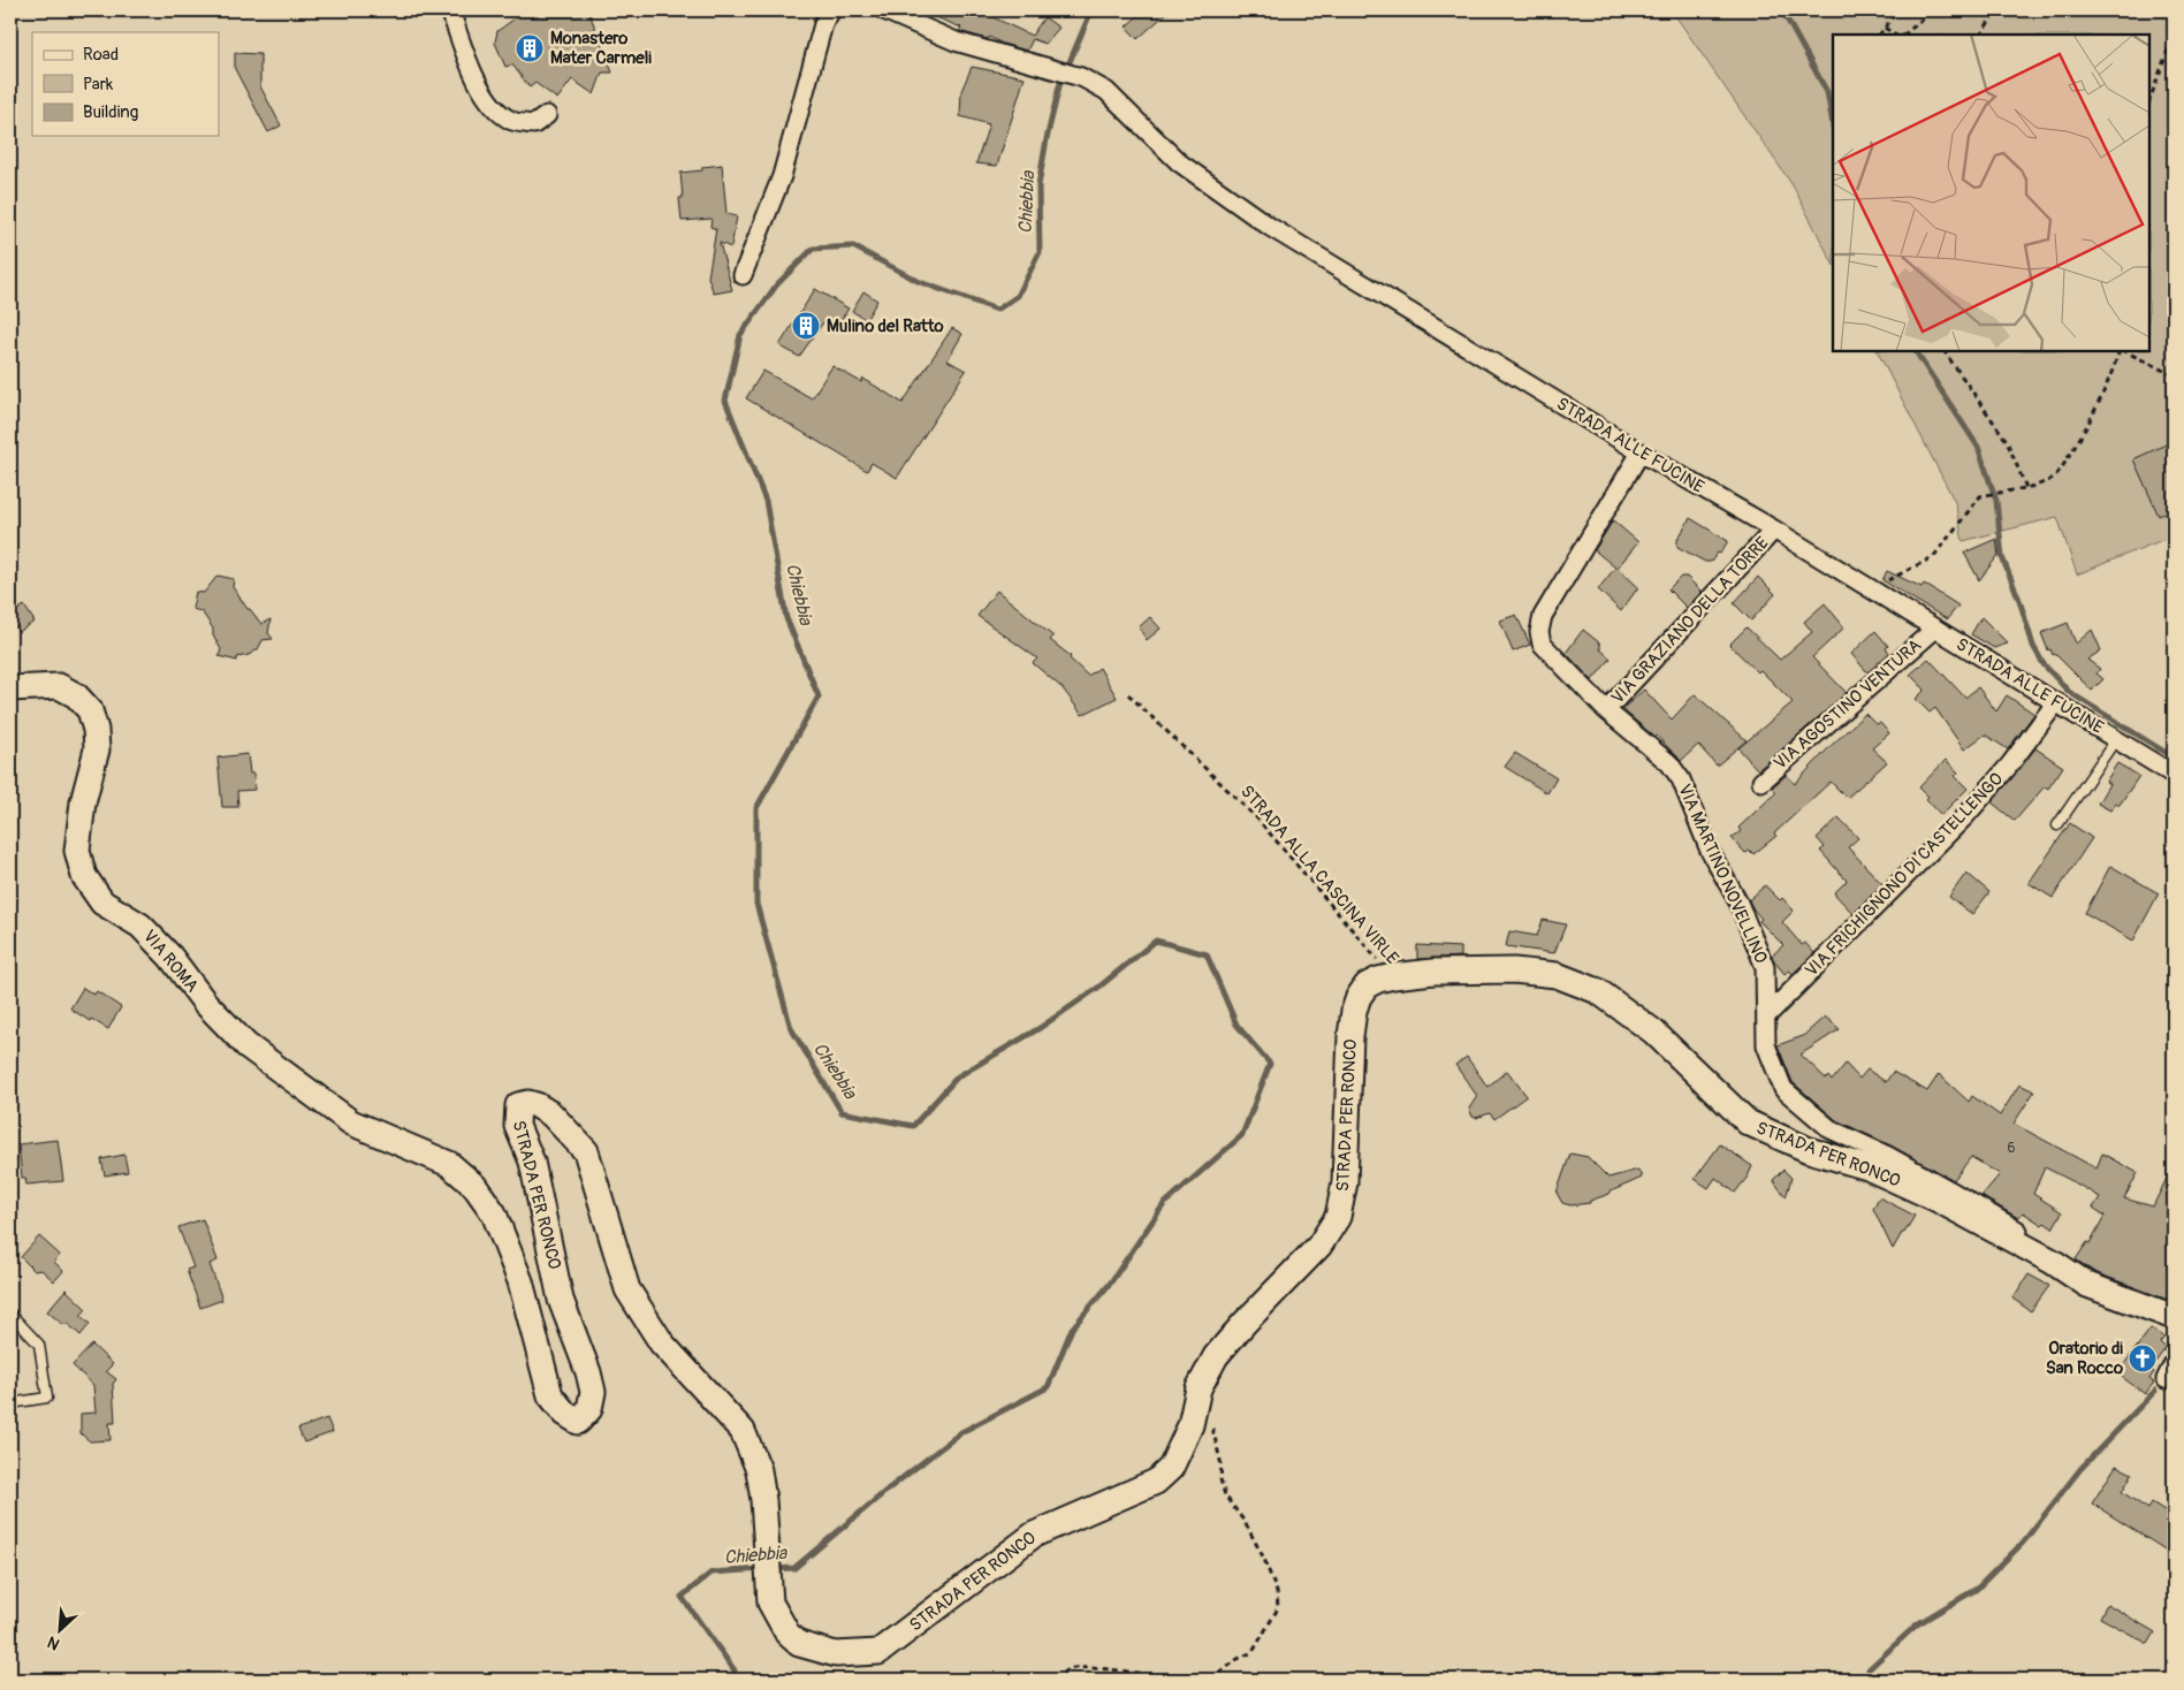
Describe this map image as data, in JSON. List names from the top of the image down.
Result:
{
  "streets": {
    "street": [
      "STRADA ALLE FUCINE",
      "VIA GRAZIANO DELLA TORRE",
      "VIA AGOSTINO VENTURA",
      "VIA MARTINO NOVELLINO",
      "VIA FRICHIGNONO DI CASTELLENGO",
      "VIA ROMA",
      "STRADA PER RONCO"
    ],
    "path": ["STRADA ALLA CASCINA VIRLE"]
  },
  "crossings": [
    ["STRADA ALLE FUCINE", "VIA GRAZIANO DELLA TORRE"],
    ["STRADA ALLE FUCINE", "VIA AGOSTINO VENTURA"],
    ["STRADA ALLE FUCINE", "VIA MARTINO NOVELLINO"],
    ["STRADA ALLE FUCINE", "VIA FRICHIGNONO DI CASTELLENGO"],
    ["VIA GRAZIANO DELLA TORRE", "VIA MARTINO NOVELLINO"],
    ["VIA MARTINO NOVELLINO", "VIA FRICHIGNONO DI CASTELLENGO"],
    ["VIA MARTINO NOVELLINO", "STRADA PER RONCO"],
    ["STRADA ALLA CASCINA VIRLE", "STRADA PER RONCO"],
    ["VIA ROMA", "STRADA PER RONCO"]
  ],
  "water": ["Chiebbia"],
  "places": {
    "building": ["Monastero Mater Carmeli", "Mulino del Ratto"],
    "church": ["Oratorio di San Rocco"]
  },
  "house_numbers": ["6"],
  "legend": ["Road", "Park", "Building"],
  "north": "bottom left"
}
